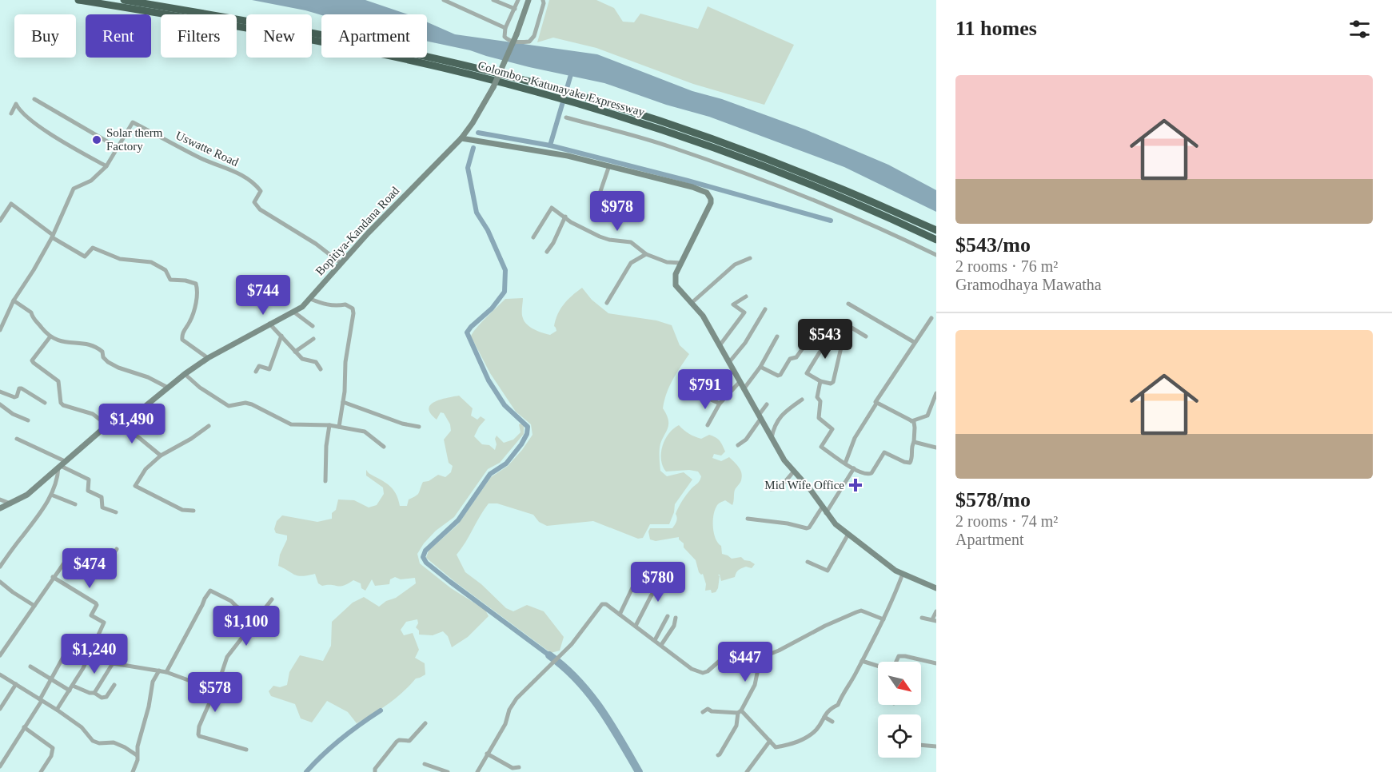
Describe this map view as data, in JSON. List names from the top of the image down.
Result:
{
  "streets": {
    "highway": ["Colombo - Katunayake Expressway"],
    "street": ["Uswatte Road", "Bopitiya-Kandana Road"]
  },
  "crossings": [
    ["Uswatte Road", "Bopitiya-Kandana Road"]
  ],
  "places": {
    "other": ["Solar therm Factory"],
    "health": ["Mid Wife Office"]
  },
  "north": "bottom right",
  "page": {
    "heading": "11 homes",
    "chip": [
      "Buy",
      "Rent",
      "Filters",
      "New",
      "Apartment"
    ],
    "list": [
      {
        "name": "$543/mo",
        "note": "2 rooms · 76 m² · Gramodhaya Mawatha"
      },
      {
        "name": "$578/mo",
        "note": "2 rooms · 74 m² · Apartment"
      }
    ],
    "price": [
      "$978",
      "$744",
      "$543",
      "$791",
      "$1,490",
      "$474",
      "$780",
      "$1,100",
      "$1,240",
      "$447",
      "$578"
    ]
  }
}
